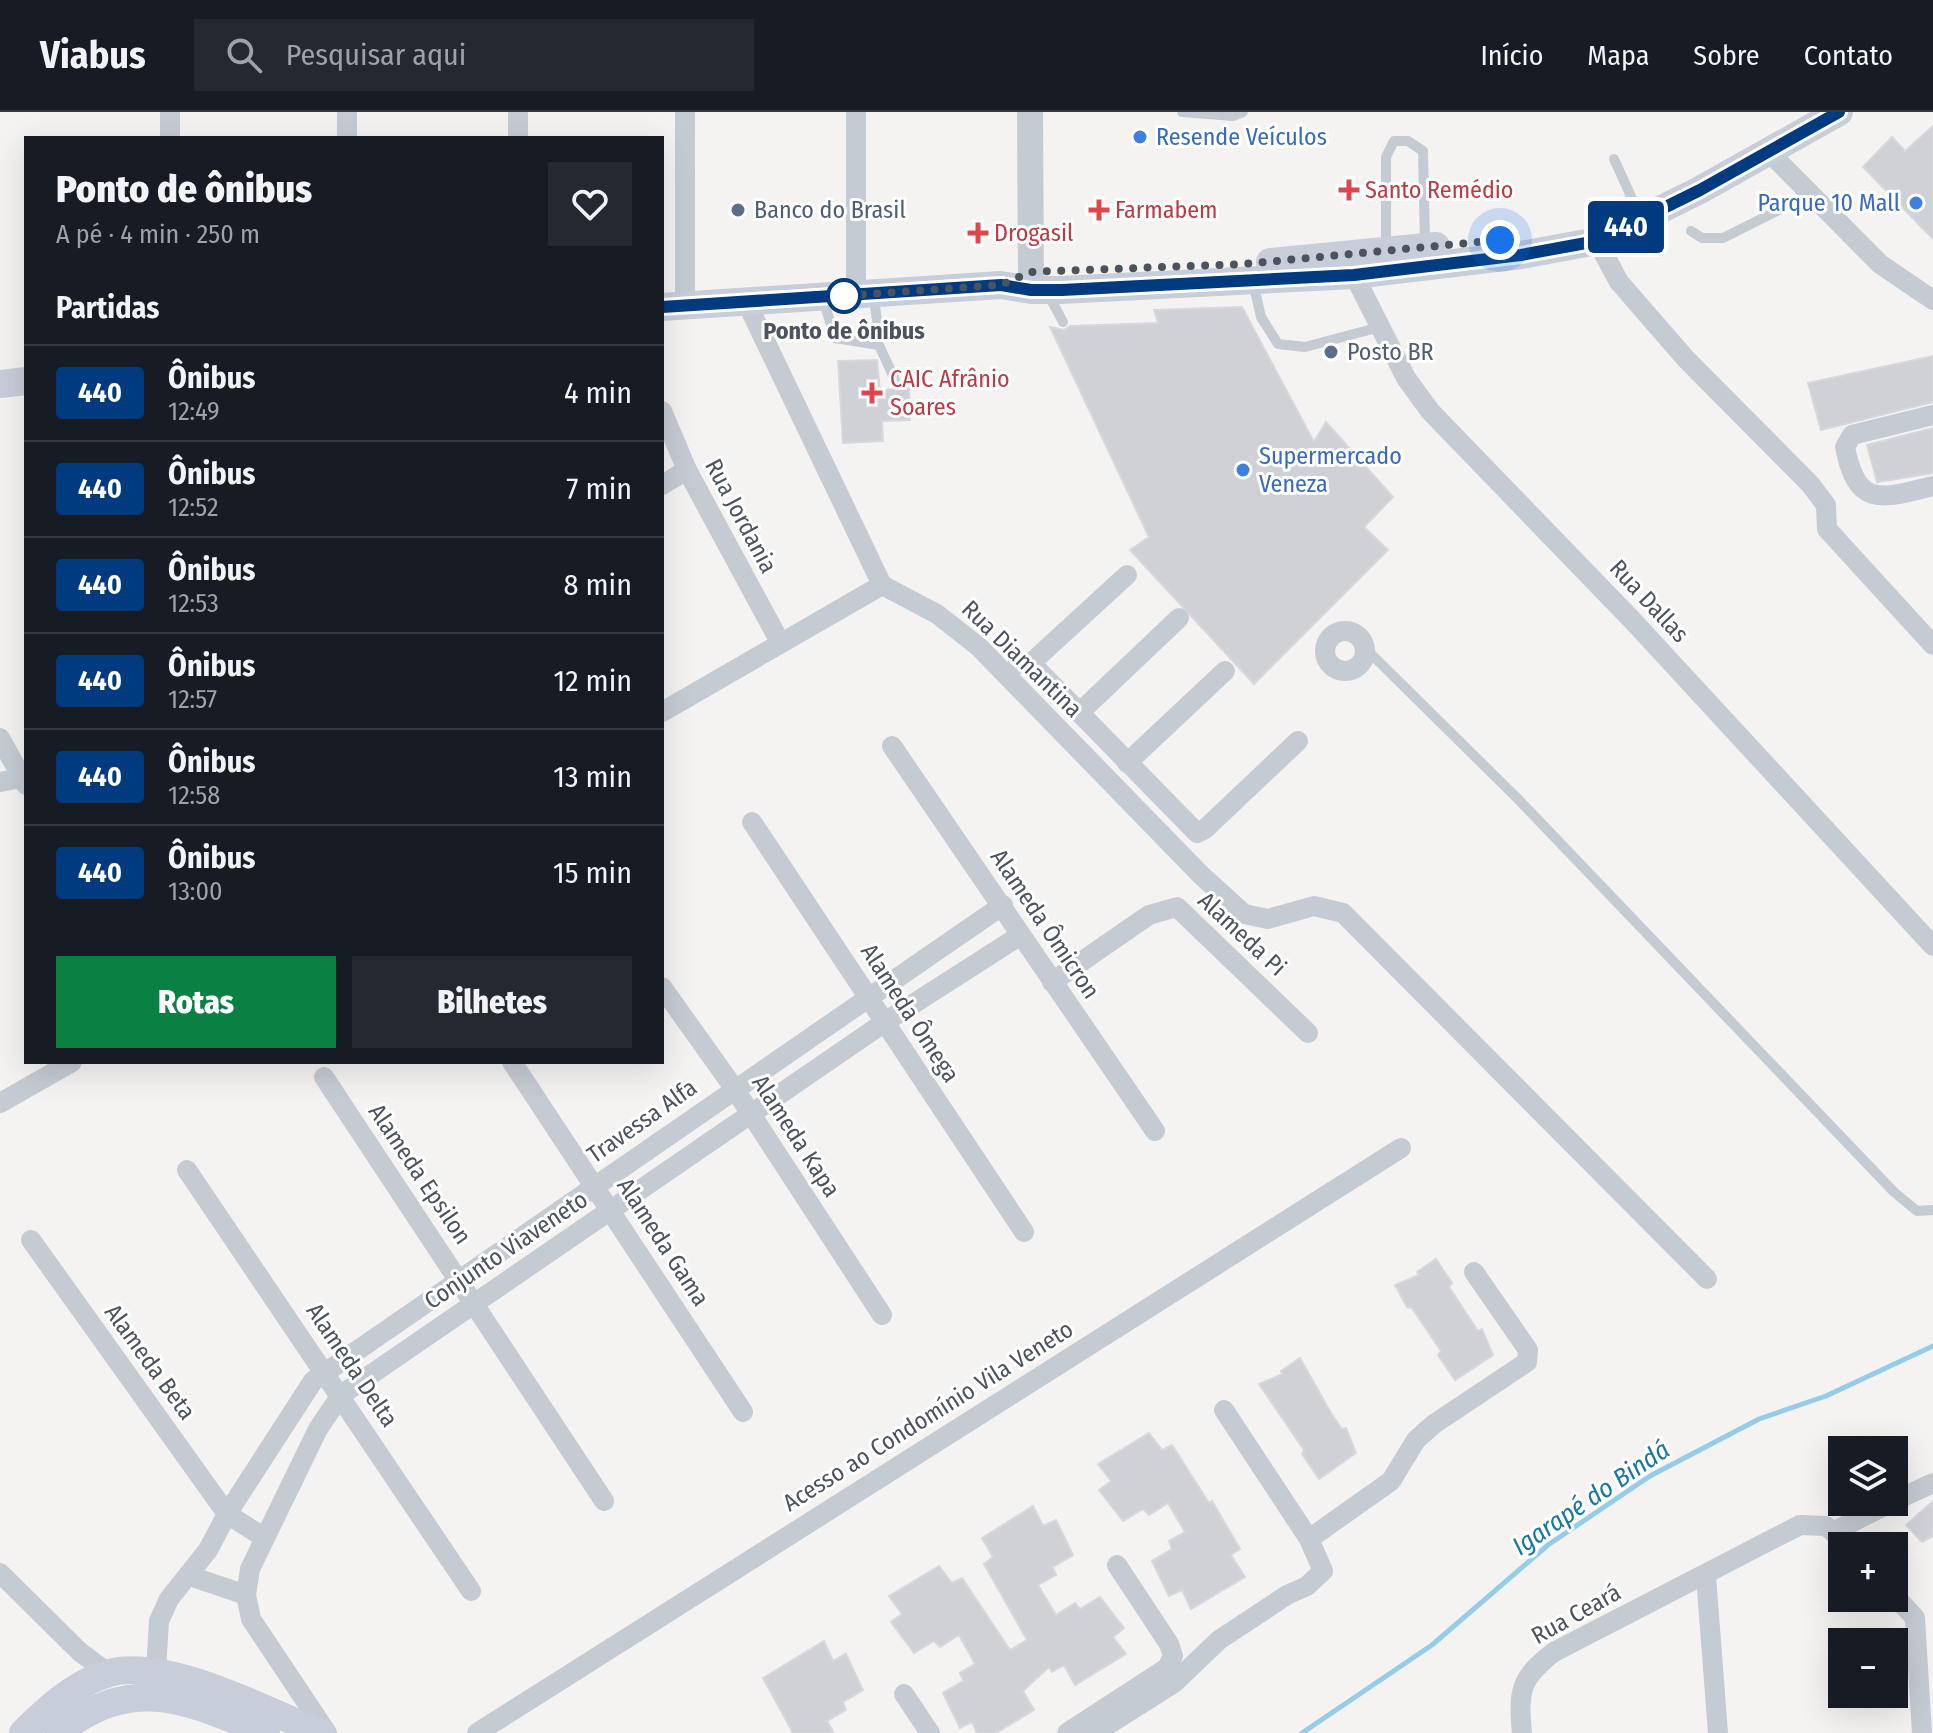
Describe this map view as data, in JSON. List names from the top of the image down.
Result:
{
  "streets": {
    "street": [
      "Rua Jordania",
      "Rua Dallas",
      "Rua Diamantina",
      "Alameda Ômicron",
      "Alameda Pi",
      "Alameda Ômega",
      "Travessa Alfa",
      "Alameda Kapa",
      "Alameda Epsilon",
      "Alameda Gama",
      "Conjunto Viaveneto",
      "Alameda Beta",
      "Alameda Delta",
      "Acesso ao Condomínio Vila Veneto",
      "Rua Ceará"
    ]
  },
  "crossings": [
    ["Alameda Ômicron", "Alameda Pi"],
    ["Alameda Ômicron", "Travessa Alfa"],
    ["Alameda Ômicron", "Conjunto Viaveneto"],
    ["Alameda Ômega", "Travessa Alfa"],
    ["Alameda Ômega", "Conjunto Viaveneto"],
    ["Travessa Alfa", "Alameda Kapa"],
    ["Travessa Alfa", "Alameda Epsilon"],
    ["Travessa Alfa", "Alameda Gama"],
    ["Travessa Alfa", "Alameda Beta"],
    ["Travessa Alfa", "Alameda Delta"],
    ["Alameda Kapa", "Conjunto Viaveneto"],
    ["Alameda Epsilon", "Conjunto Viaveneto"],
    ["Alameda Gama", "Conjunto Viaveneto"],
    ["Conjunto Viaveneto", "Alameda Delta"]
  ],
  "water": ["Igarapé do Bindá"],
  "places": {
    "other": [
      "Resende Veículos",
      "Parque 10 Mall",
      "Banco do Brasil",
      "Ponto de ônibus",
      "Posto BR",
      "Supermercado Veneza"
    ],
    "health": [
      "Santo Remédio",
      "Farmabem",
      "Drogasil",
      "CAIC Afrânio Soares"
    ]
  },
  "lines": ["bus line 440"],
  "page": {
    "header": "Viabus",
    "search": "Pesquisar aqui",
    "nav": [
      "Início",
      "Mapa",
      "Sobre",
      "Contato"
    ],
    "on_map": "440",
    "heading": [
      ["Ponto de ônibus", "A pé · 4 min · 250 m"],
      "Partidas"
    ],
    "list": [
      {
        "mark": "440",
        "name": "Ônibus",
        "note": "12:49",
        "value": "4 min"
      },
      {
        "mark": "440",
        "name": "Ônibus",
        "note": "12:52",
        "value": "7 min"
      },
      {
        "mark": "440",
        "name": "Ônibus",
        "note": "12:53",
        "value": "8 min"
      },
      {
        "mark": "440",
        "name": "Ônibus",
        "note": "12:57",
        "value": "12 min"
      },
      {
        "mark": "440",
        "name": "Ônibus",
        "note": "12:58",
        "value": "13 min"
      },
      {
        "mark": "440",
        "name": "Ônibus",
        "note": "13:00",
        "value": "15 min"
      }
    ],
    "buttons": ["Rotas", "Bilhetes"],
    "map_buttons": ["+", "−"]
  }
}
